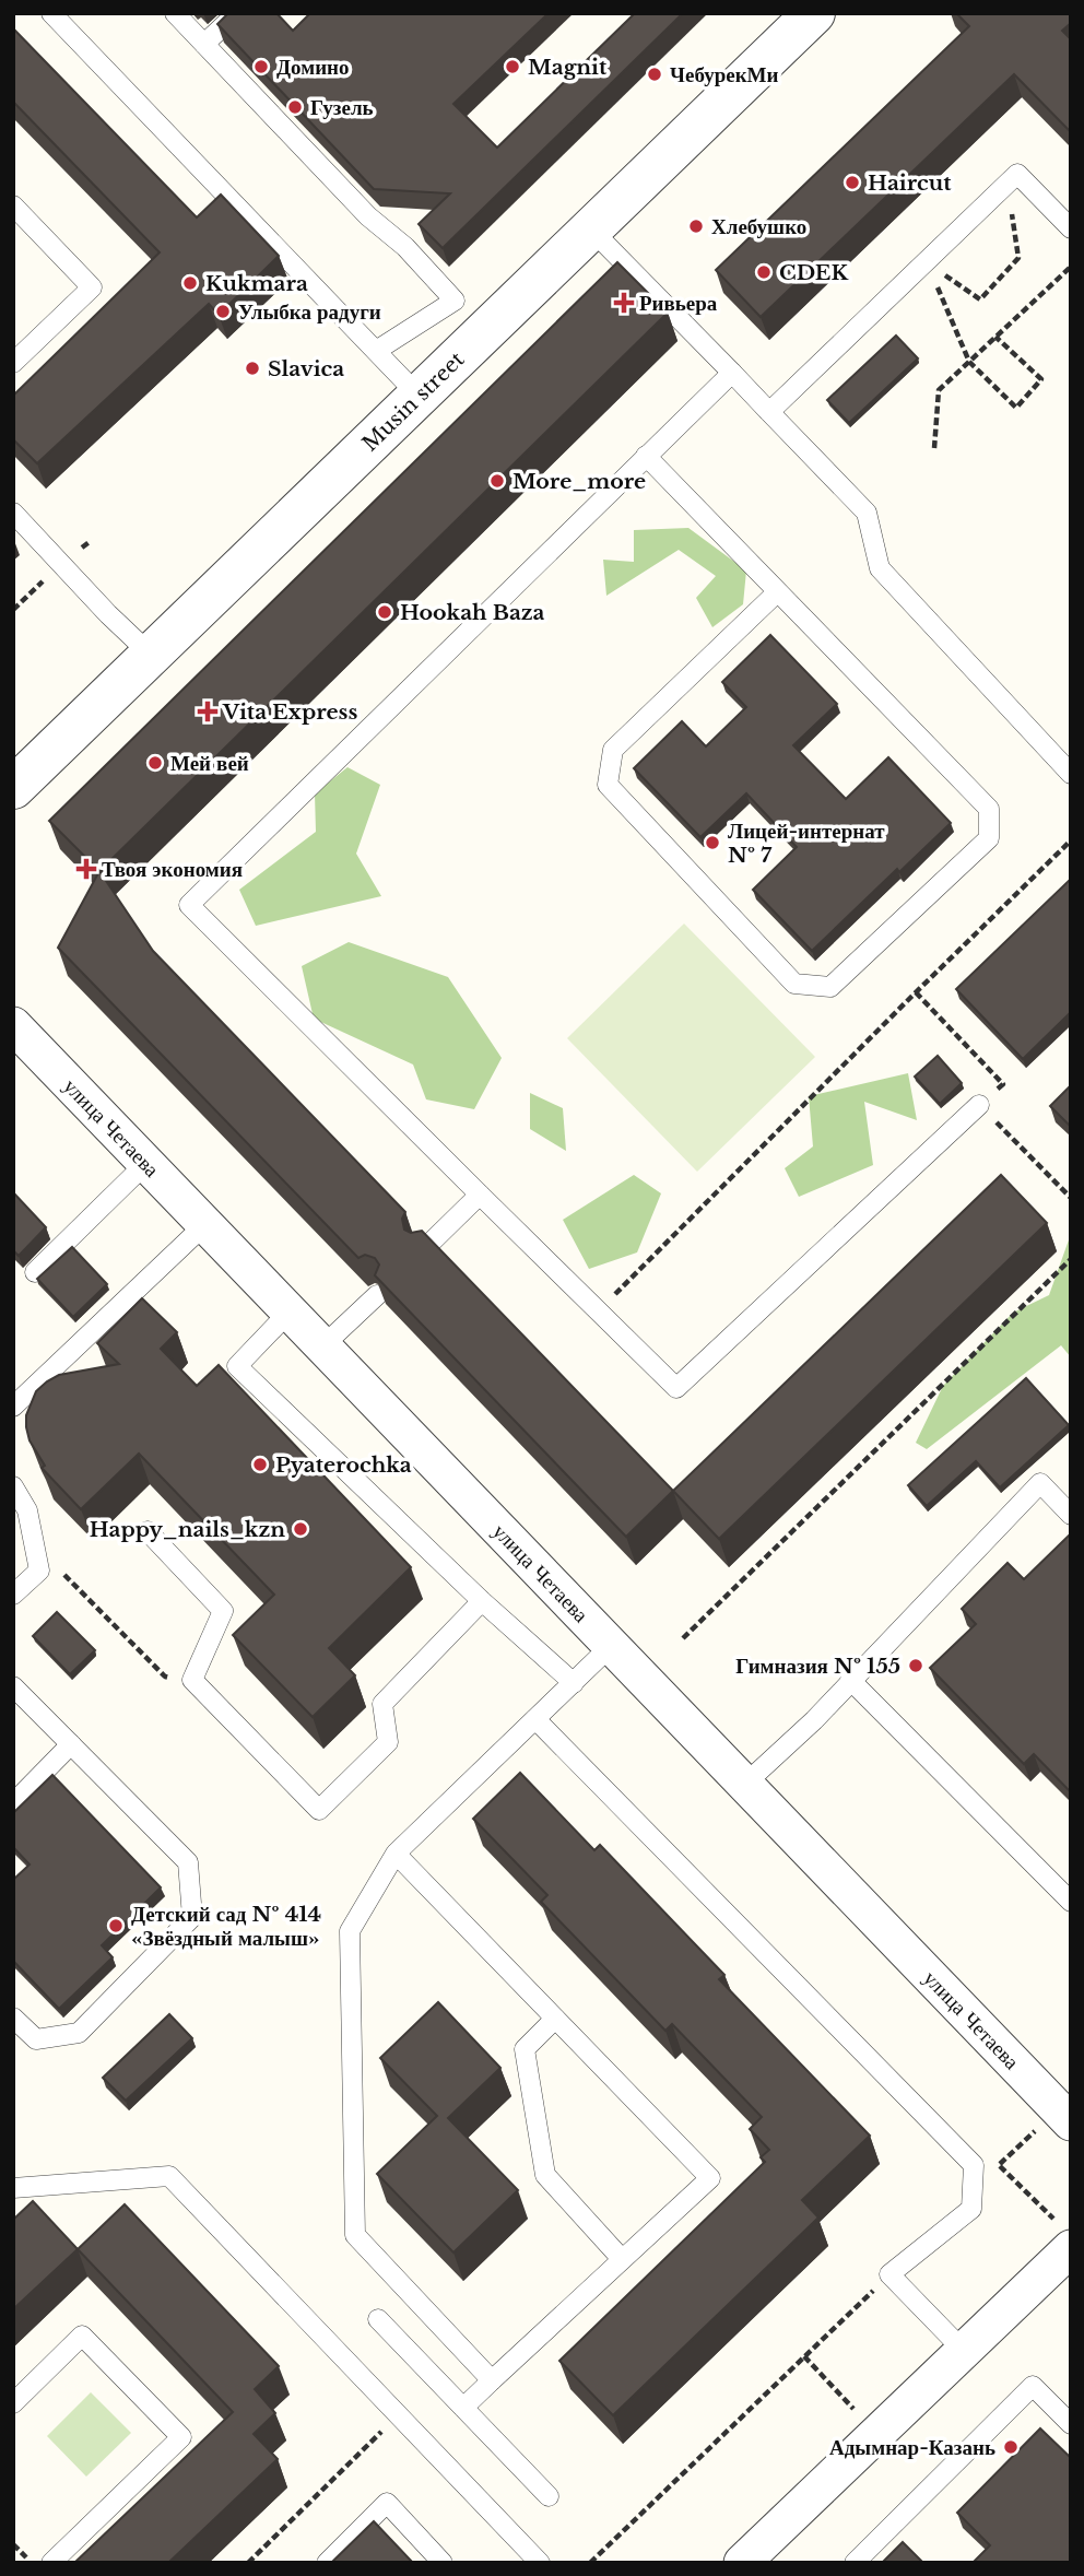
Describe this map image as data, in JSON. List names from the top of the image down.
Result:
{
  "streets": {
    "street": ["Musin street", "улица Четаева"]
  },
  "places": {
    "other": [
      "Домино",
      "Magnit",
      "ЧебурекМи",
      "Гузель",
      "Haircut",
      "Хлебушко",
      "CDEK",
      "Kukmara",
      "Улыбка радуги",
      "Slavica",
      "More_more",
      "Hookah Baza",
      "Мей вей",
      "Лицей-интернат № 7",
      "Pyaterochka",
      "Happy_nails_kzn",
      "Гимназия № 155",
      "Детский сад № 414 «Звёздный малыш»",
      "Адымнар-Казань"
    ],
    "health": ["Ривьера", "Vita Express", "Твоя экономия"]
  }
}
